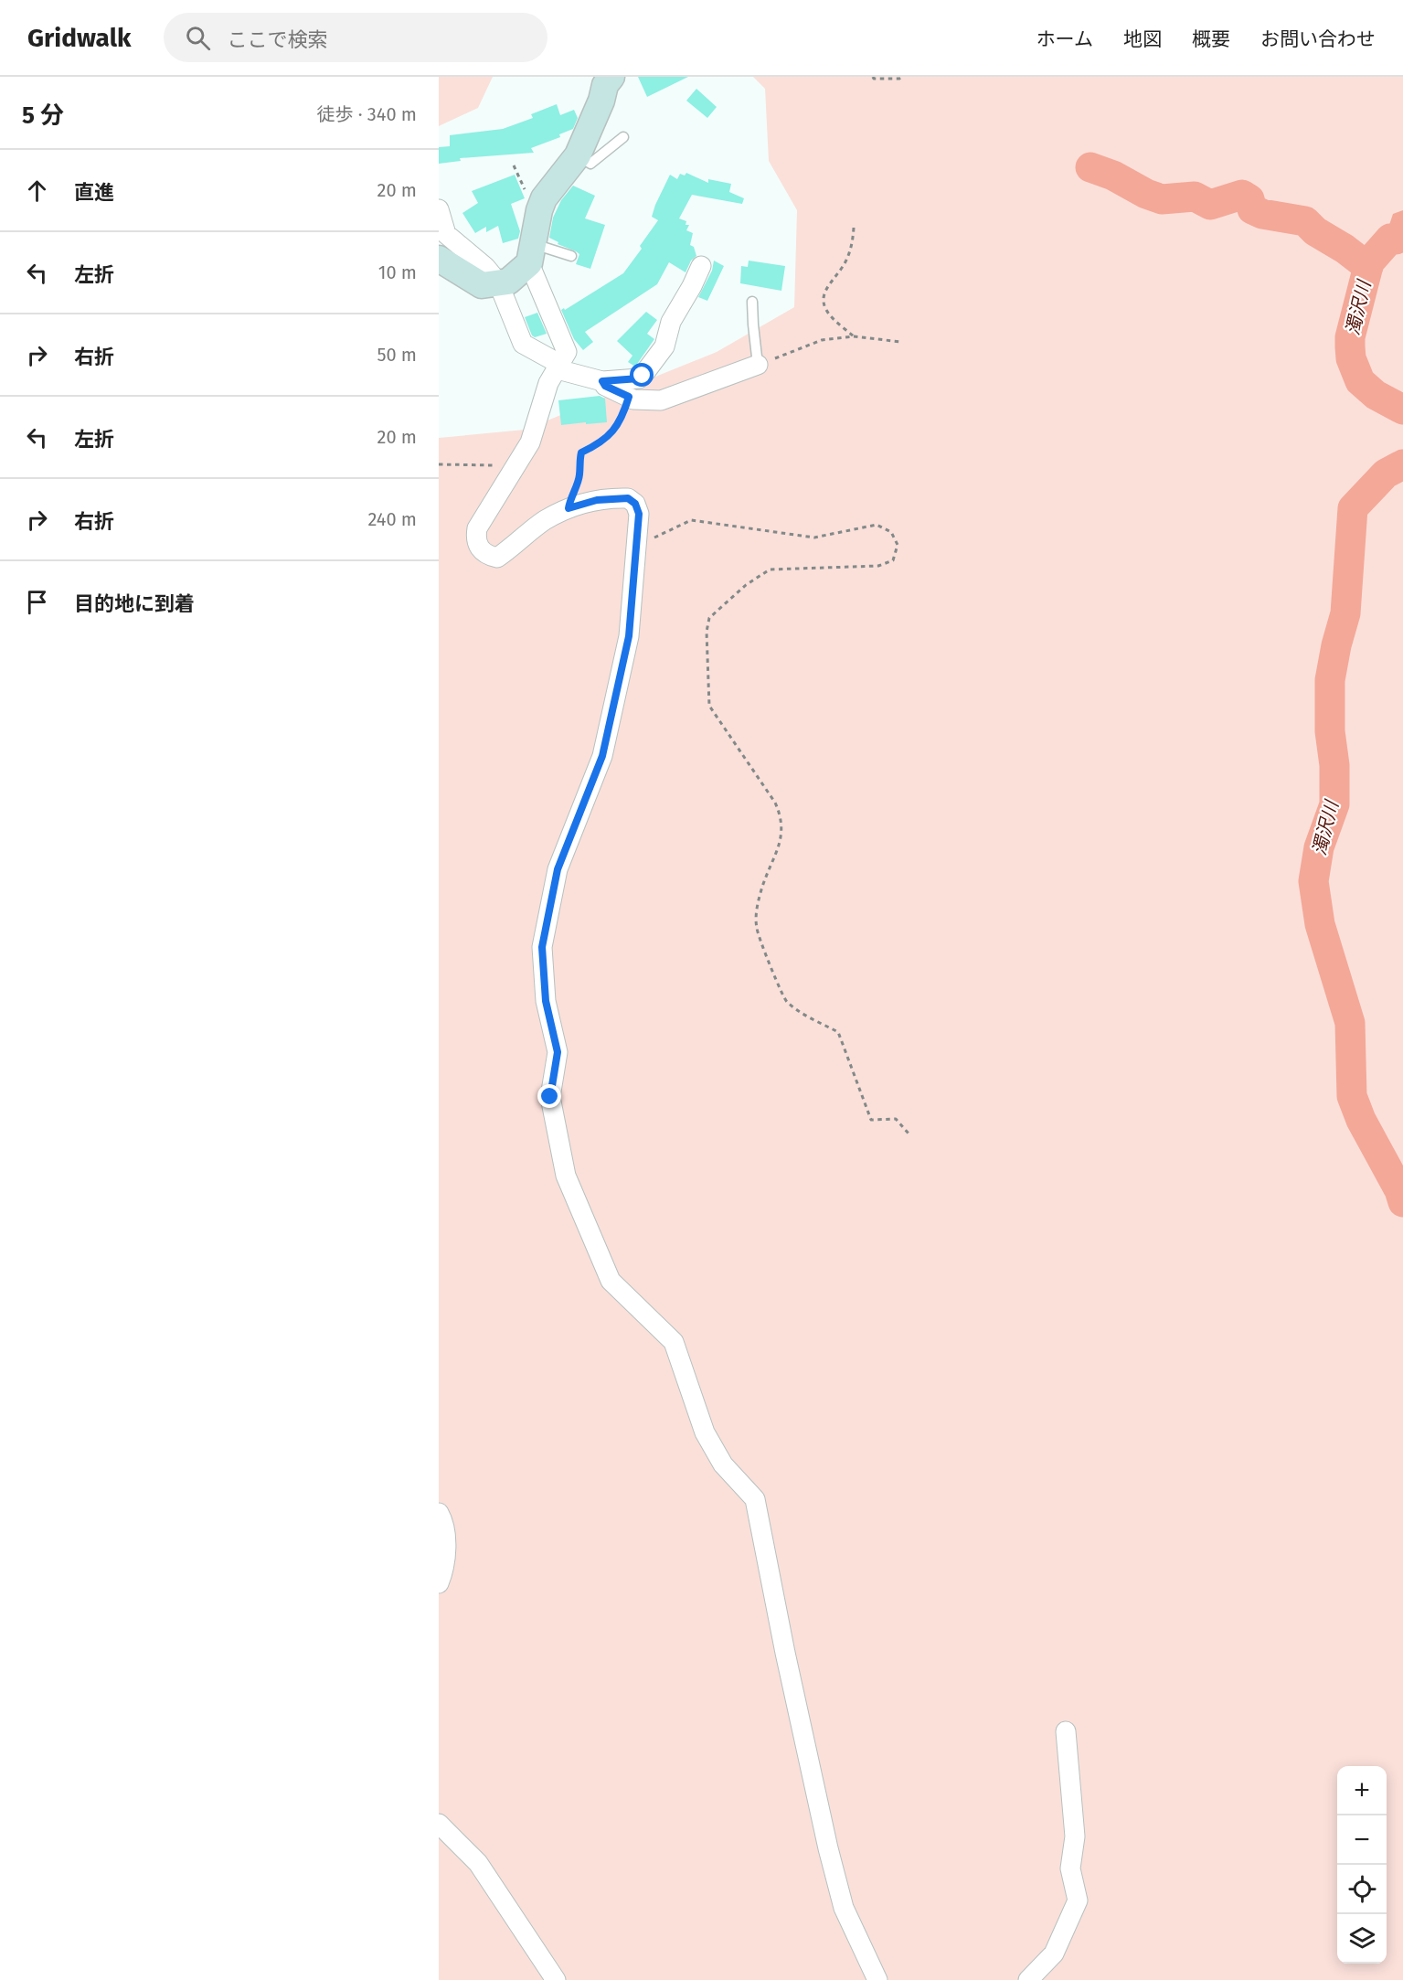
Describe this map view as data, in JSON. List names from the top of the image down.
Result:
{
  "water": ["濁沢川"],
  "page": {
    "header": "Gridwalk",
    "search": "ここで検索",
    "nav": [
      "ホーム",
      "地図",
      "概要",
      "お問い合わせ"
    ],
    "heading": ["5 分", "徒歩 · 340 m"],
    "list": [
      ["直進", "20 m"],
      ["左折", "10 m"],
      ["右折", "50 m"],
      ["左折", "20 m"],
      ["右折", "240 m"],
      "目的地に到着"
    ],
    "map_buttons": ["+", "−"]
  }
}
